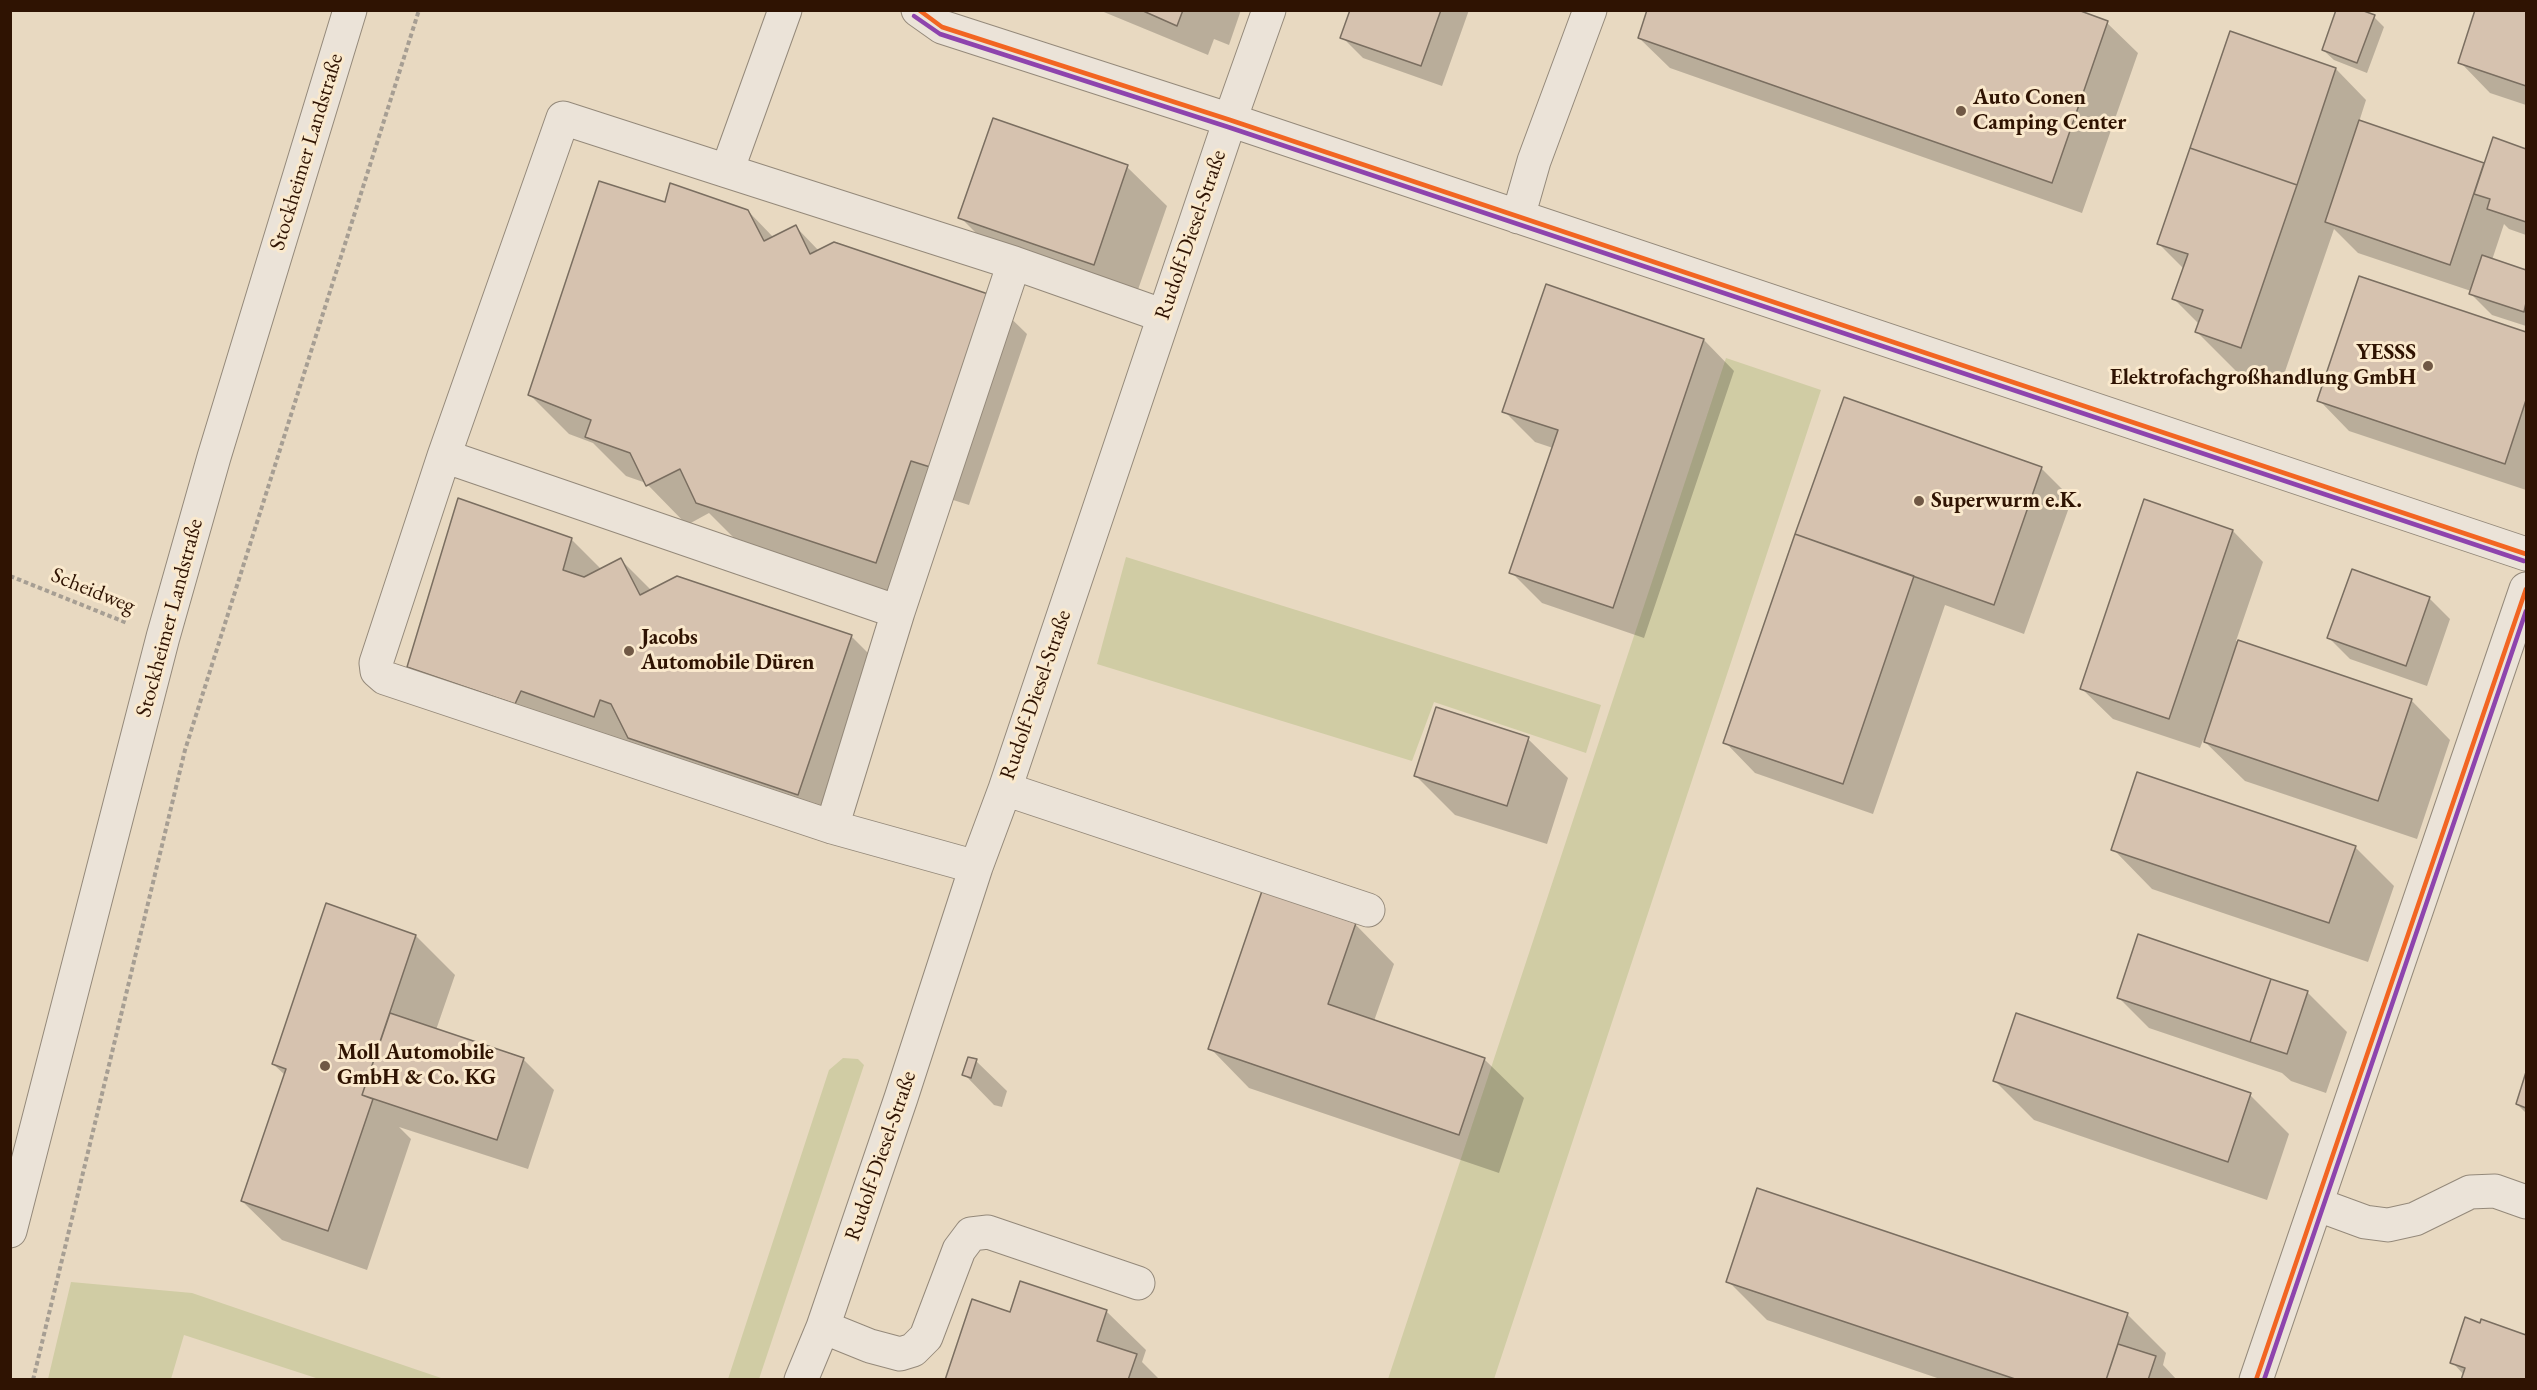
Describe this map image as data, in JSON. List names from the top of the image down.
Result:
{
  "streets": {
    "street": ["Stockheimer Landstraße", "Rudolf-Diesel-Straße"],
    "path": ["Scheidweg"]
  },
  "crossings": [
    ["Stockheimer Landstraße", "Scheidweg"]
  ],
  "places": [
    "Auto Conen Camping Center",
    "YESSS Elektrofachgroßhandlung GmbH",
    "Superwurm e.K.",
    "Jacobs Automobile Düren",
    "Moll Automobile GmbH & Co. KG"
  ]
}
